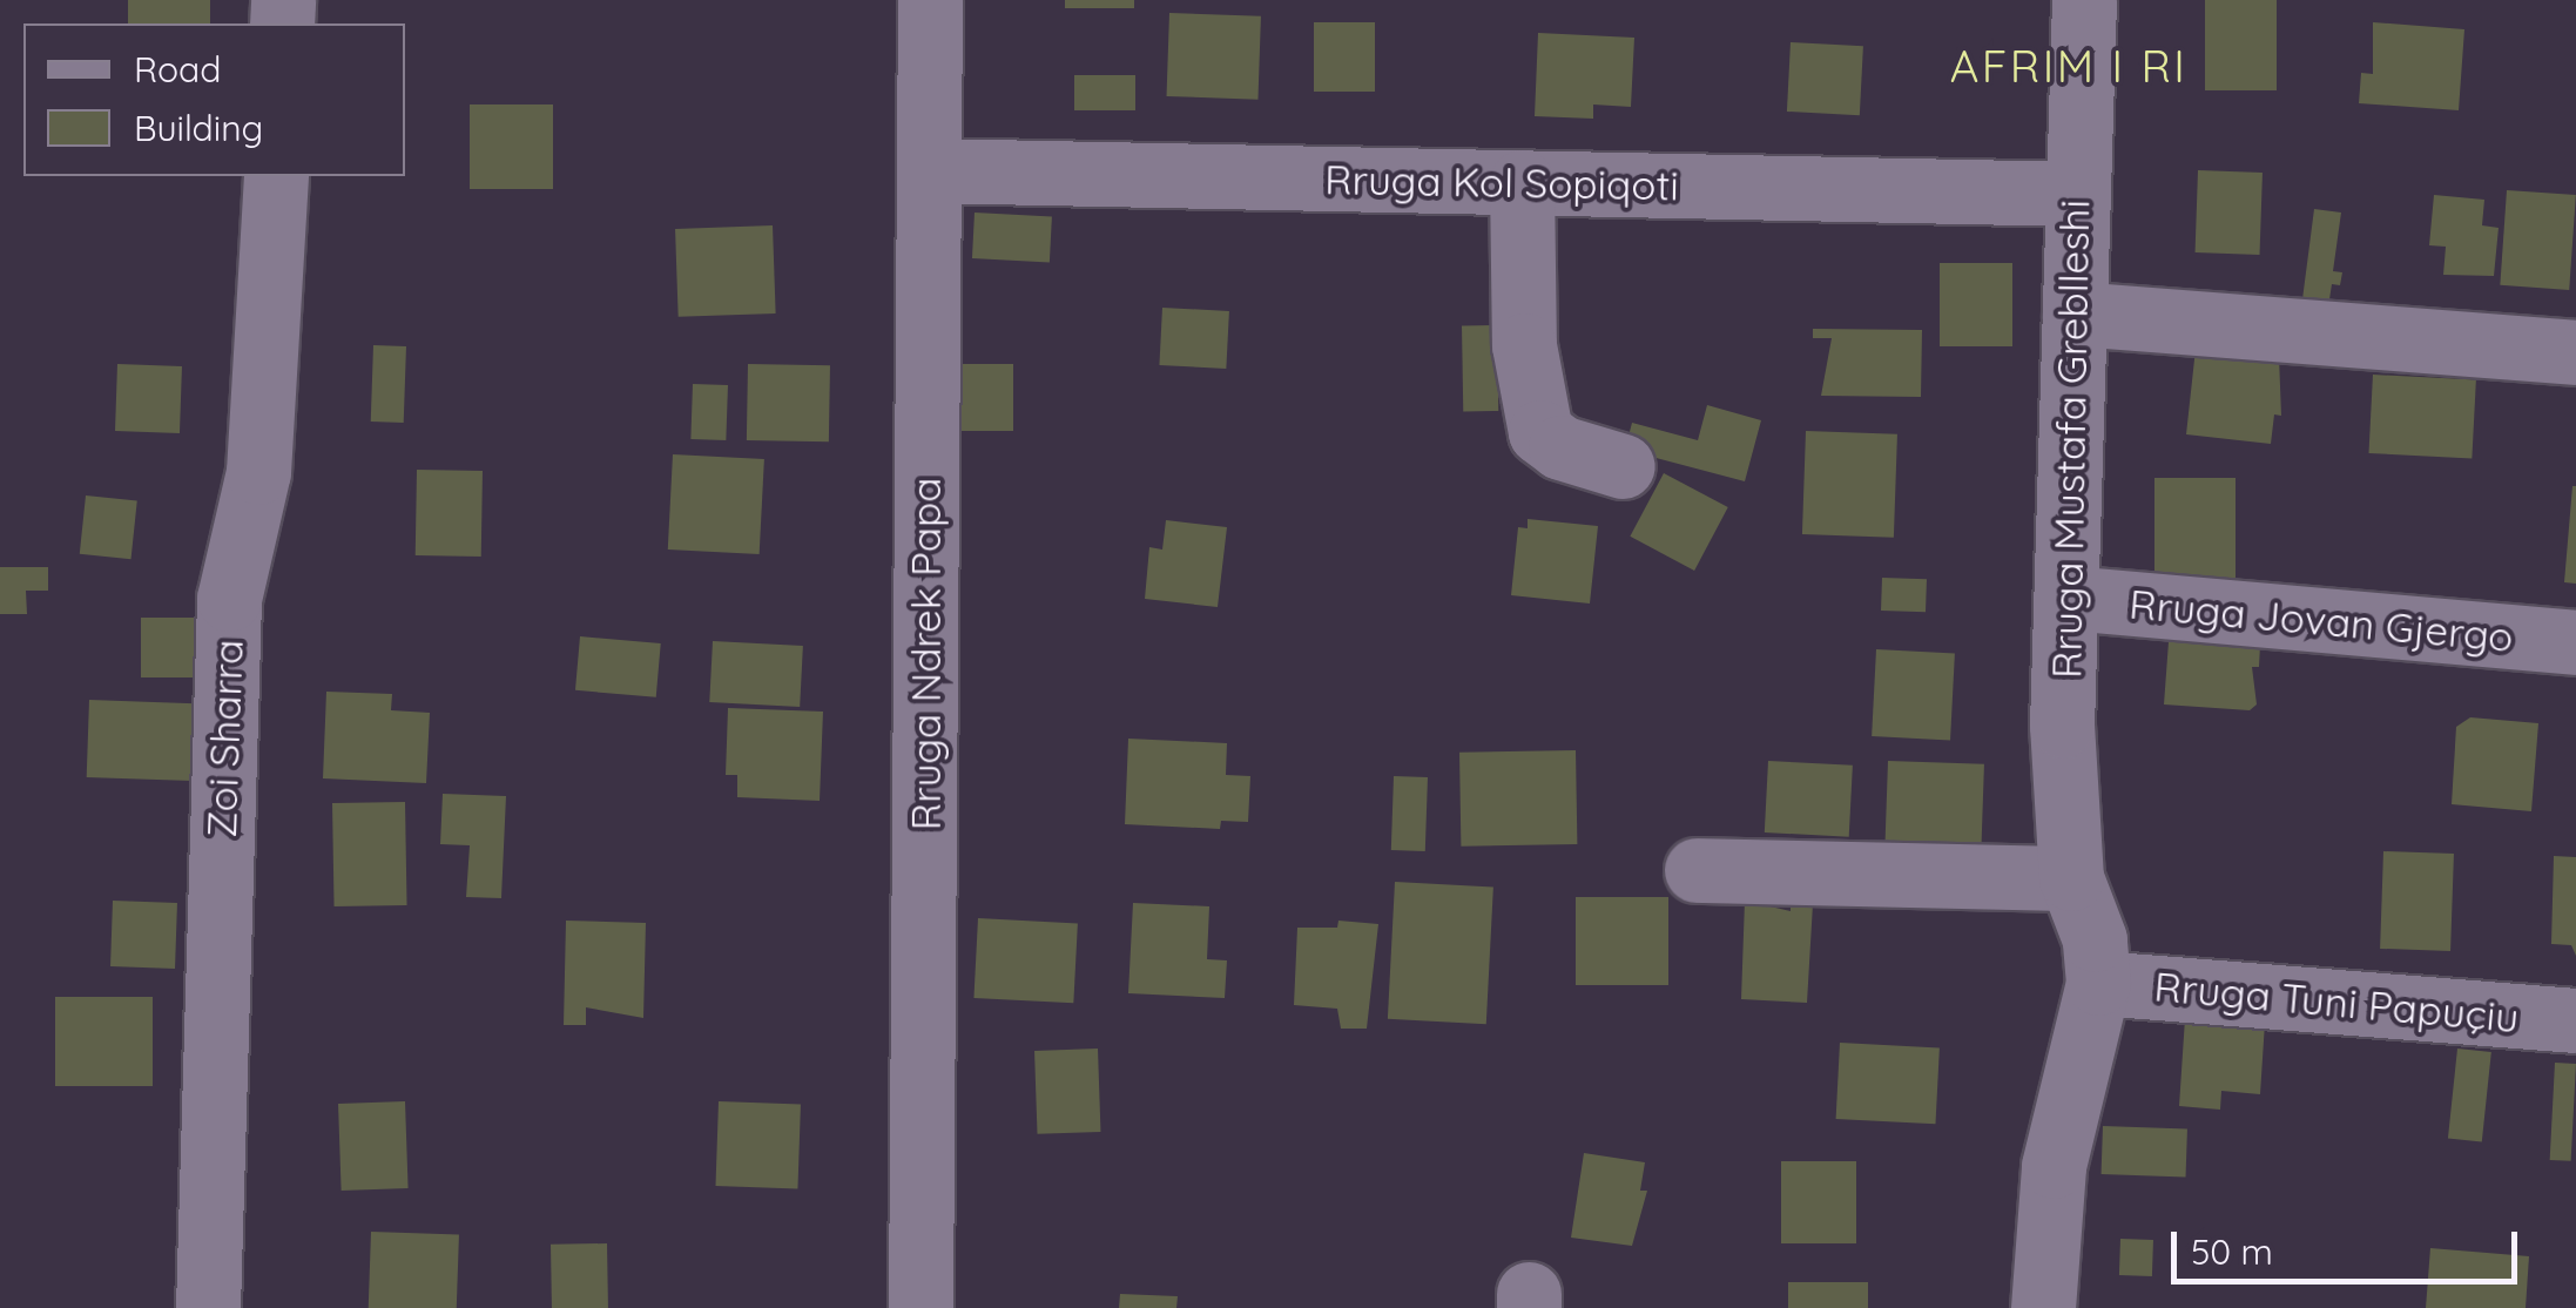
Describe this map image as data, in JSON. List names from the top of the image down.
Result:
{
  "streets": {
    "street": [
      "Rruga Kol Sopiqoti",
      "Rruga Mustafa Greblleshi",
      "Rruga Jovan Gjergo",
      "Rruga Ndrek Papa",
      "Zoi Sharra",
      "Rruga Tuni Papuçiu"
    ]
  },
  "crossings": [
    ["Rruga Kol Sopiqoti", "Rruga Mustafa Greblleshi"],
    ["Rruga Kol Sopiqoti", "Rruga Ndrek Papa"],
    ["Rruga Mustafa Greblleshi", "Rruga Jovan Gjergo"],
    ["Rruga Mustafa Greblleshi", "Rruga Tuni Papuçiu"]
  ],
  "districts": ["AFRIM I RI"],
  "legend": ["Road", "Building"],
  "scale_bar": "50 m"
}
